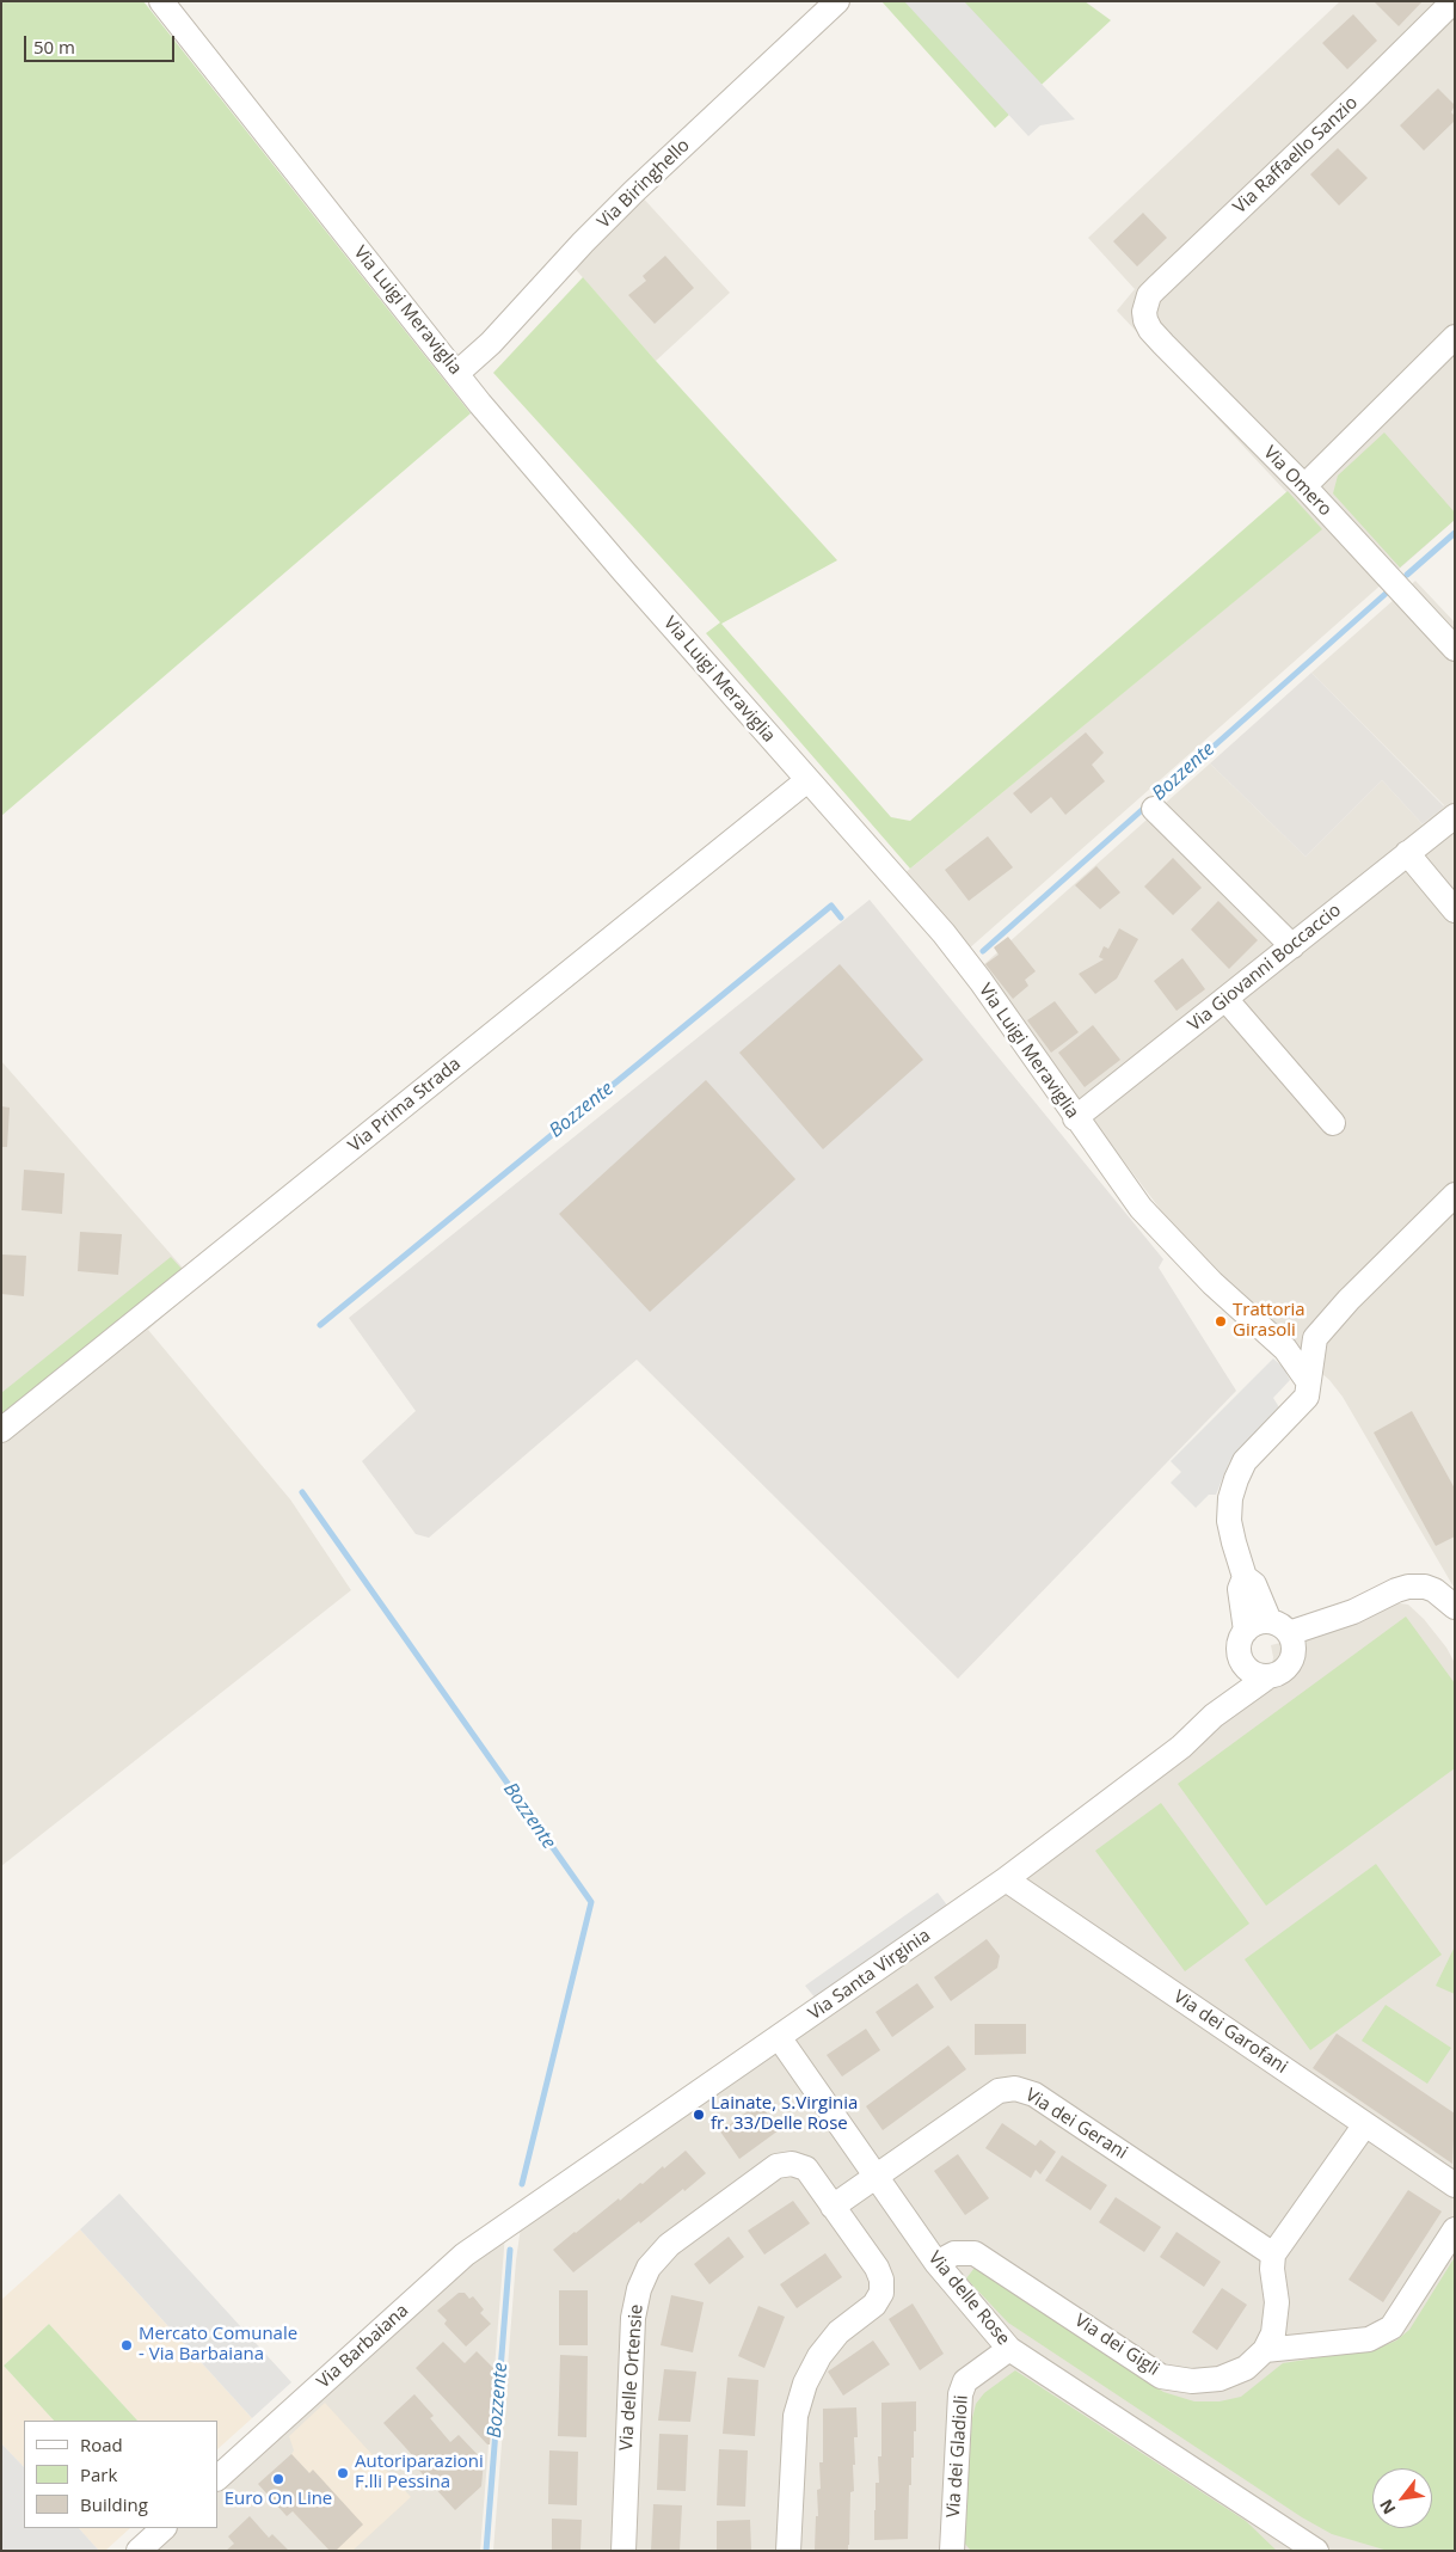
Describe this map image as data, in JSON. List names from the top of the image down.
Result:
{
  "streets": {
    "street": [
      "Via Raffaello Sanzio",
      "Via Biringhello",
      "Via Luigi Meraviglia",
      "Via Omero",
      "Via Giovanni Boccaccio",
      "Via Prima Strada",
      "Via Santa Virginia",
      "Via dei Garofani",
      "Via dei Gerani",
      "Via delle Rose",
      "Via dei Gigli",
      "Via Barbaiana",
      "Via delle Ortensie",
      "Via dei Gladioli"
    ]
  },
  "crossings": [
    ["Via Raffaello Sanzio", "Via Omero"],
    ["Via Biringhello", "Via Luigi Meraviglia"],
    ["Via Luigi Meraviglia", "Via Giovanni Boccaccio"],
    ["Via Luigi Meraviglia", "Via Prima Strada"],
    ["Via Santa Virginia", "Via dei Garofani"],
    ["Via Santa Virginia", "Via delle Rose"],
    ["Via Santa Virginia", "Via Barbaiana"],
    ["Via dei Gerani", "Via delle Rose"],
    ["Via dei Gerani", "Via delle Ortensie"],
    ["Via delle Rose", "Via dei Gigli"],
    ["Via delle Rose", "Via dei Gladioli"]
  ],
  "water": ["Bozzente"],
  "places": [
    "Trattoria Girasoli",
    "Lainate, S.Virginia fr. 33/Delle Rose",
    "Mercato Comunale - Via Barbaiana",
    "Autoriparazioni F.lli Pessina",
    "Euro On Line"
  ],
  "legend": ["Road", "Park", "Building"],
  "scale_bar": "50 m",
  "north": "bottom left"
}
